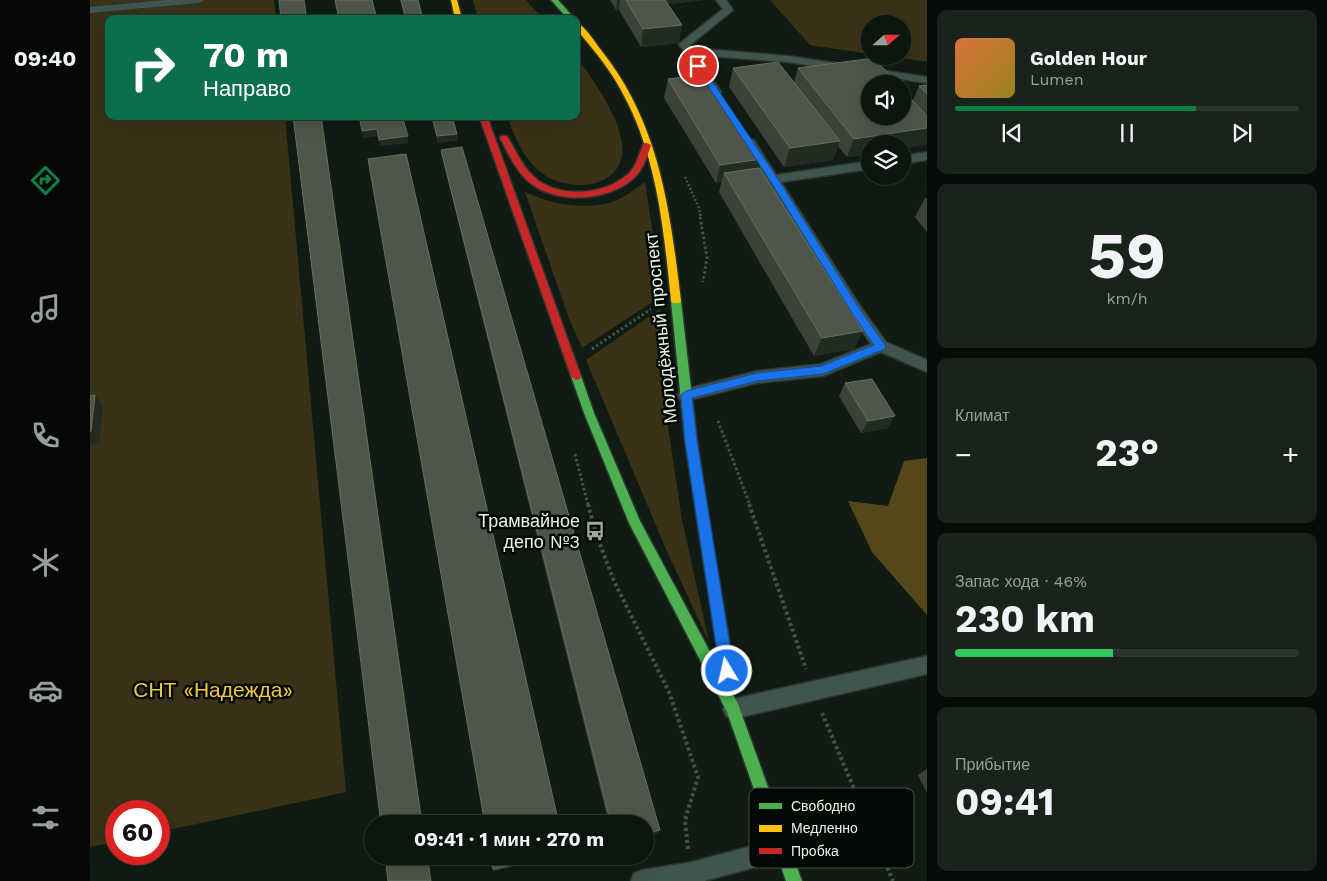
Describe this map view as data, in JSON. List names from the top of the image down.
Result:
{
  "streets": {
    "main road": ["Молодёжный проспект"]
  },
  "parks": ["СНТ «Надежда»"],
  "places": {
    "bus stop": ["Трамвайное депо №3"]
  },
  "legend": ["Свободно", "Медленно", "Пробка"],
  "north": "right",
  "page": {
    "tabs": "09:40",
    "turn": ["70 m", "Направо"],
    "song": ["Golden Hour", "Lumen"],
    "tile": [
      ["59", "km/h"],
      "Климат",
      ["Запас хода · 46%", "230 km"],
      ["Прибытие", "09:41"]
    ],
    "heat": ["−", "23°", "+"],
    "limit": "60",
    "trip": "09:41 · 1 мин · 270 m"
  }
}
